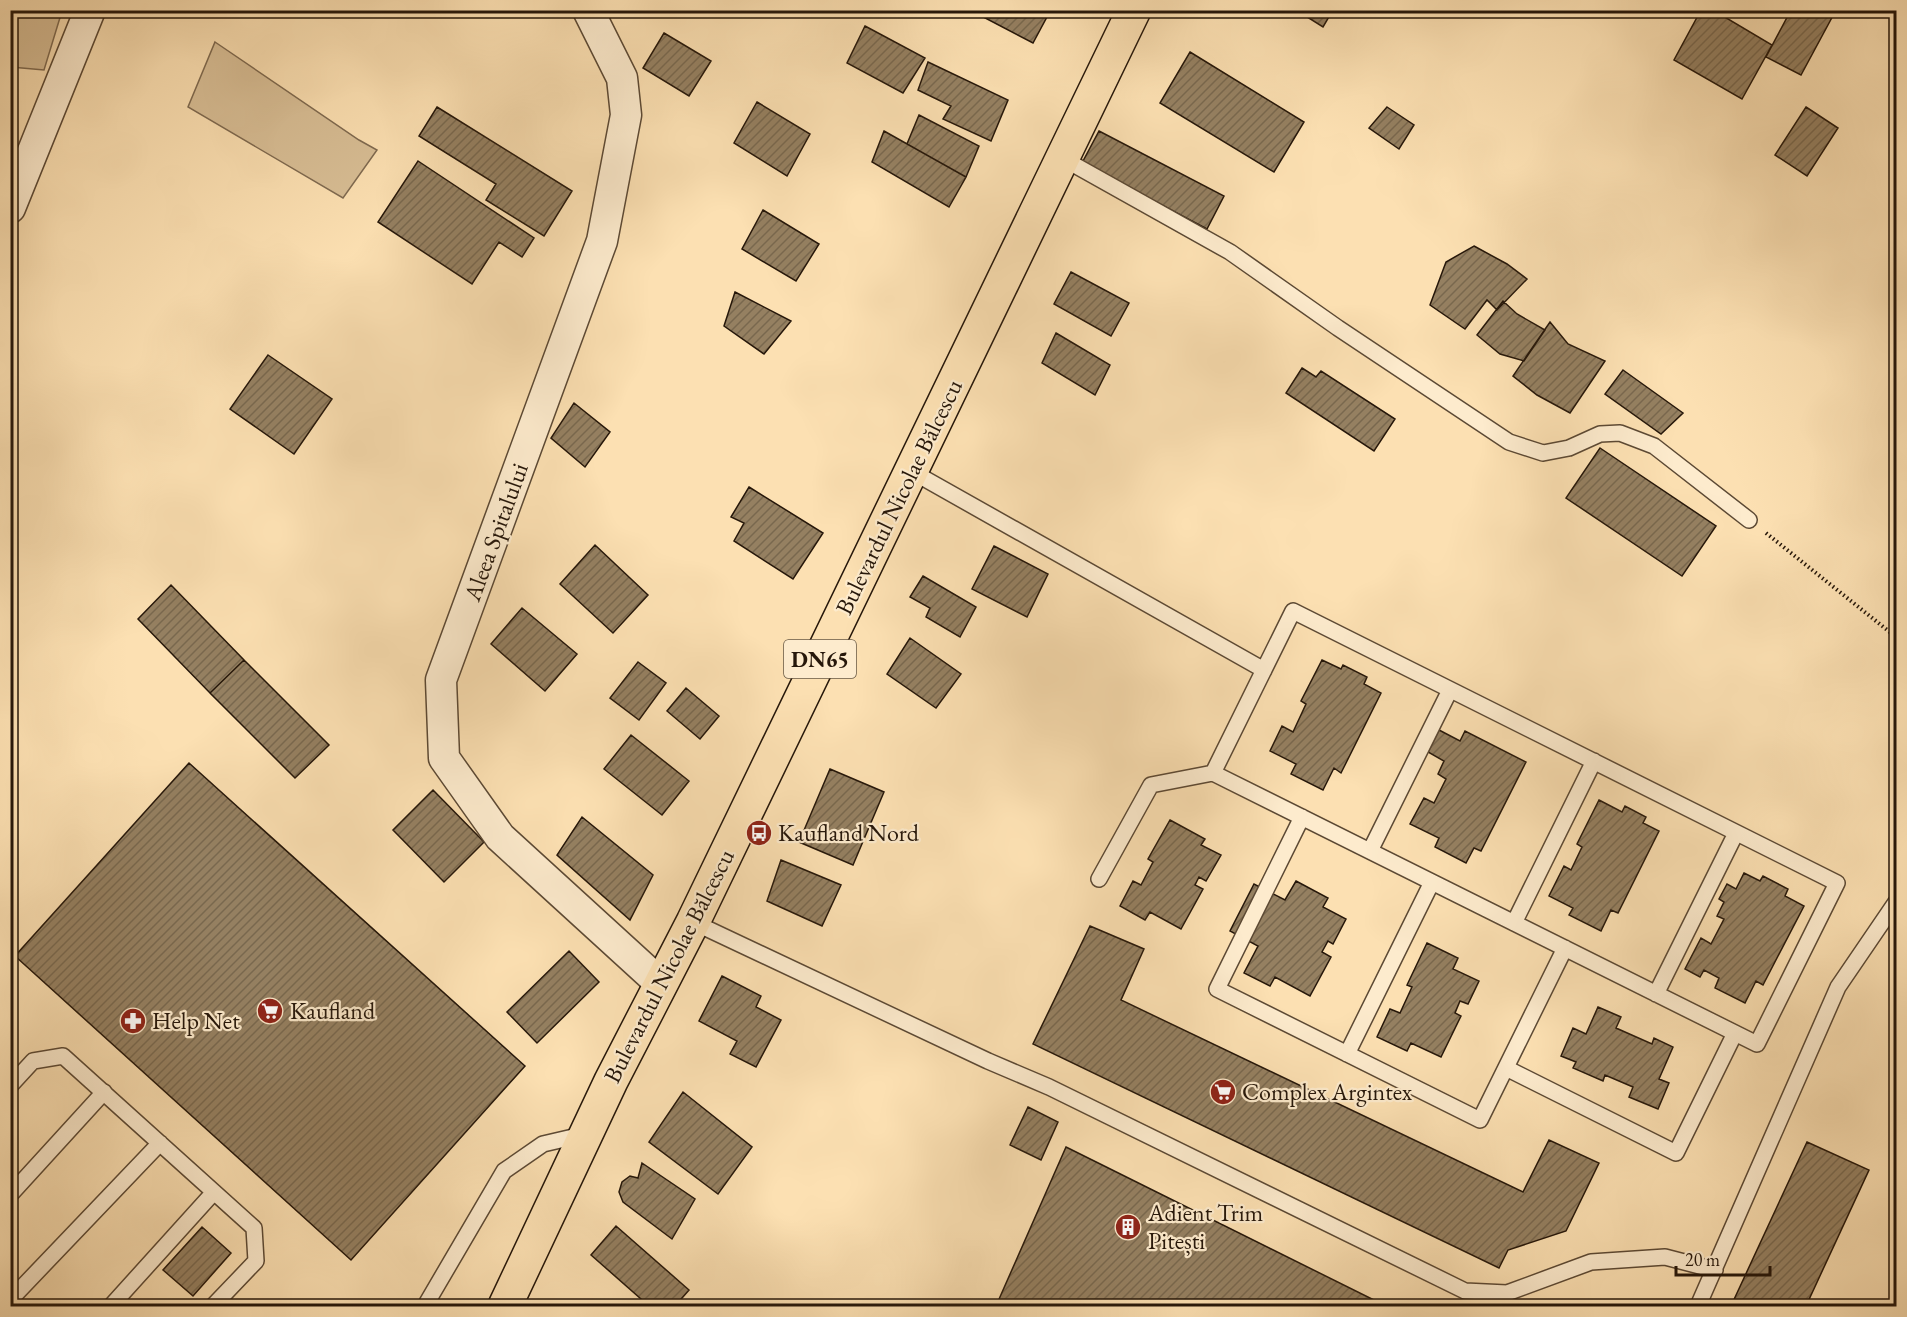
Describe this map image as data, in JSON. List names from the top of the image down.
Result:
{
  "streets": {
    "main road": ["Bulevardul Nicolae Bălcescu", "DN65"],
    "street": ["Aleea Spitalului"]
  },
  "crossings": [
    ["Bulevardul Nicolae Bălcescu", "Aleea Spitalului"]
  ],
  "places": {
    "bus stop": ["Kaufland Nord"],
    "supermarket": ["Kaufland", "Complex Argintex"],
    "pharmacy": ["Help Net"],
    "building": ["Adient Trim Pitești"]
  },
  "scale_bar": "20 m"
}
